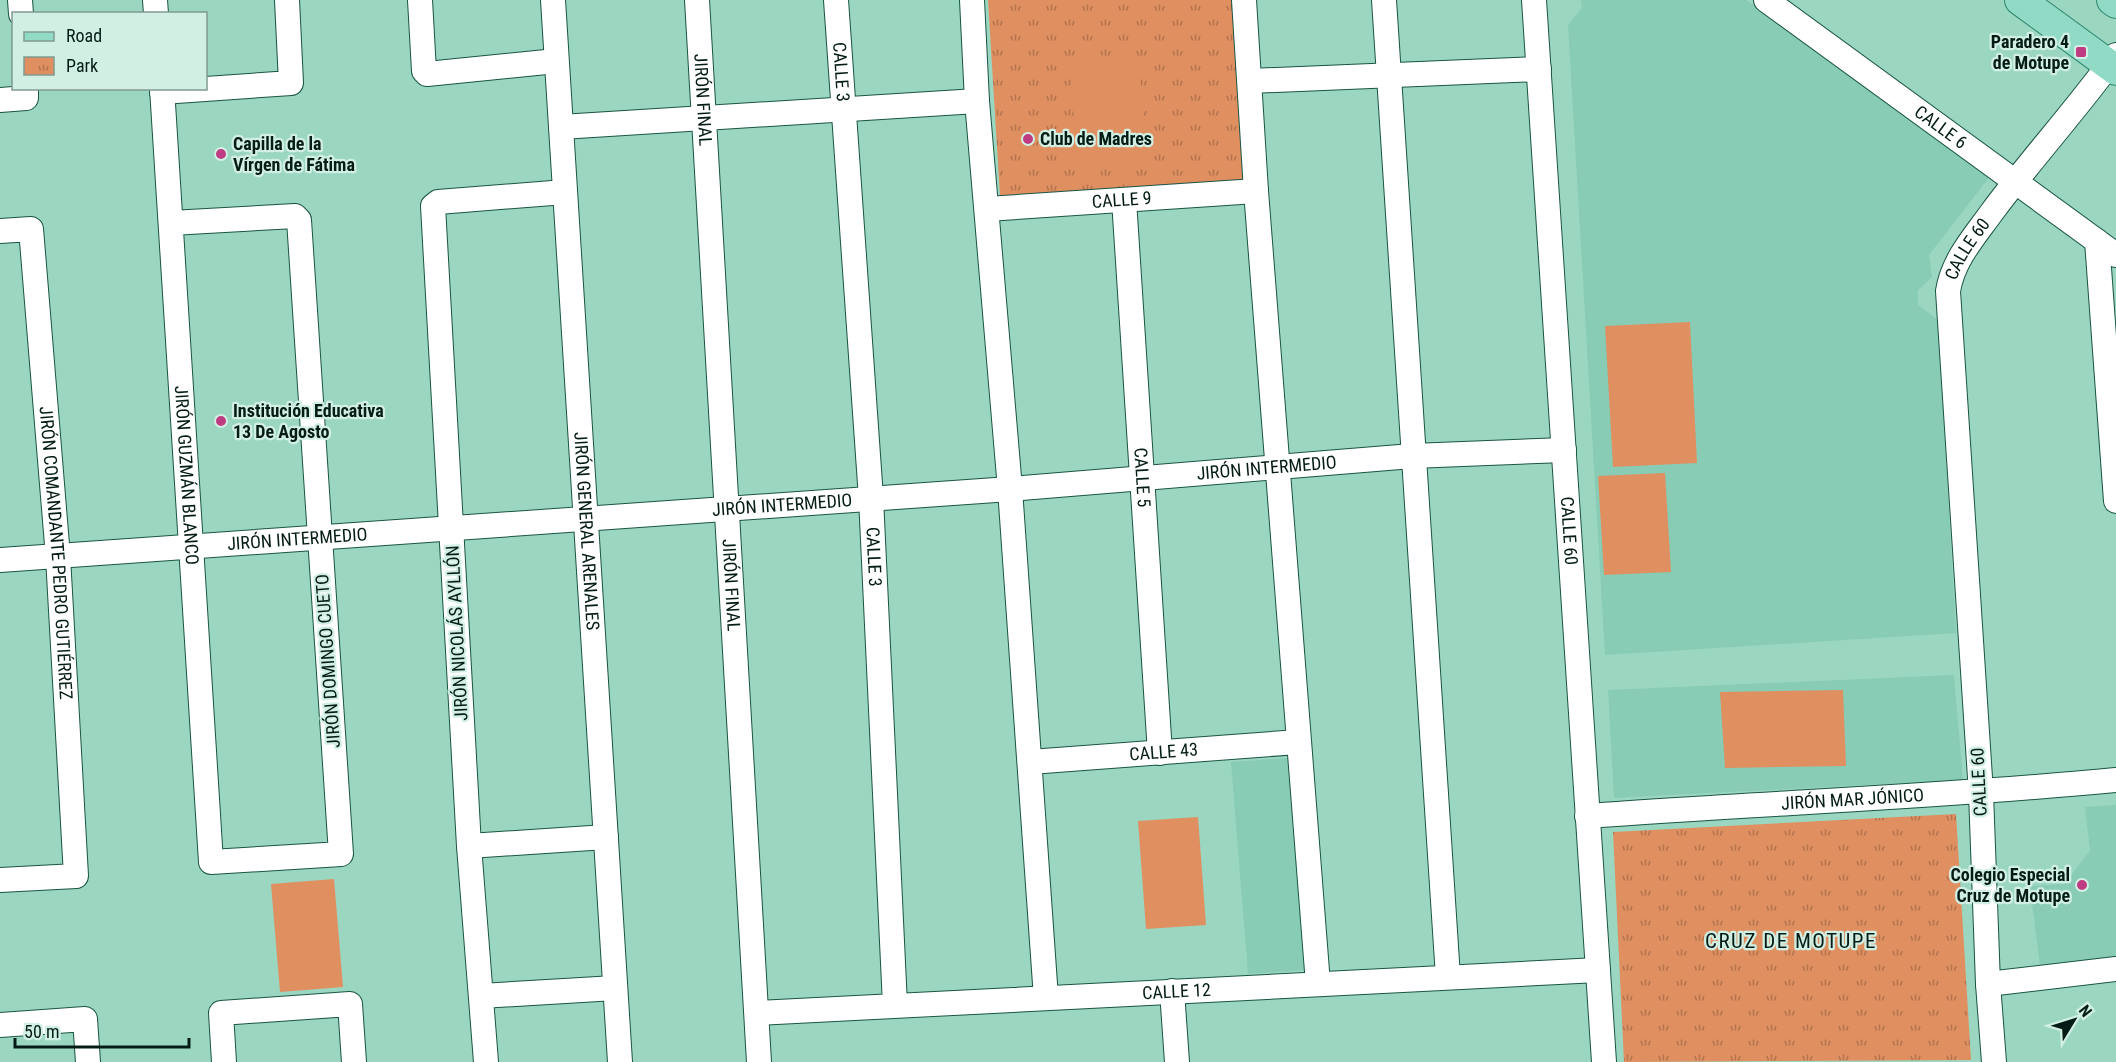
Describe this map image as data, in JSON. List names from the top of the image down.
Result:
{
  "streets": {
    "street": [
      "CALLE 3",
      "JIRÓN FINAL",
      "CALLE 6",
      "CALLE 9",
      "CALLE 60",
      "JIRÓN INTERMEDIO",
      "JIRÓN GUZMÁN BLANCO",
      "CALLE 5",
      "JIRÓN GENERAL ARENALES",
      "JIRÓN COMANDANTE PEDRO GUTIÉRREZ",
      "JIRÓN NICOLÁS AYLLÓN",
      "JIRÓN DOMINGO CUETO",
      "CALLE 43",
      "JIRÓN MAR JÓNICO",
      "CALLE 12"
    ]
  },
  "crossings": [
    ["CALLE 3", "JIRÓN INTERMEDIO"],
    ["CALLE 3", "CALLE 12"],
    ["JIRÓN FINAL", "JIRÓN INTERMEDIO"],
    ["JIRÓN FINAL", "CALLE 12"],
    ["CALLE 6", "CALLE 60"],
    ["CALLE 9", "CALLE 5"],
    ["CALLE 60", "JIRÓN INTERMEDIO"],
    ["CALLE 60", "JIRÓN MAR JÓNICO"],
    ["CALLE 60", "CALLE 12"],
    ["JIRÓN INTERMEDIO", "JIRÓN GUZMÁN BLANCO"],
    ["JIRÓN INTERMEDIO", "CALLE 5"],
    ["JIRÓN INTERMEDIO", "JIRÓN GENERAL ARENALES"],
    ["JIRÓN INTERMEDIO", "JIRÓN COMANDANTE PEDRO GUTIÉRREZ"],
    ["JIRÓN INTERMEDIO", "JIRÓN NICOLÁS AYLLÓN"],
    ["JIRÓN INTERMEDIO", "JIRÓN DOMINGO CUETO"],
    ["JIRÓN GUZMÁN BLANCO", "JIRÓN DOMINGO CUETO"],
    ["CALLE 5", "CALLE 43"],
    ["JIRÓN GENERAL ARENALES", "JIRÓN NICOLÁS AYLLÓN"]
  ],
  "districts": ["CRUZ DE MOTUPE"],
  "places": {
    "transit": ["Paradero 4 de Motupe"],
    "other": [
      "Club de Madres",
      "Capilla de la Vírgen de Fátima",
      "Institución Educativa 13 De Agosto",
      "Colegio Especial Cruz de Motupe"
    ]
  },
  "legend": ["Road", "Park"],
  "scale_bar": "50 m",
  "north": "top right"
}
